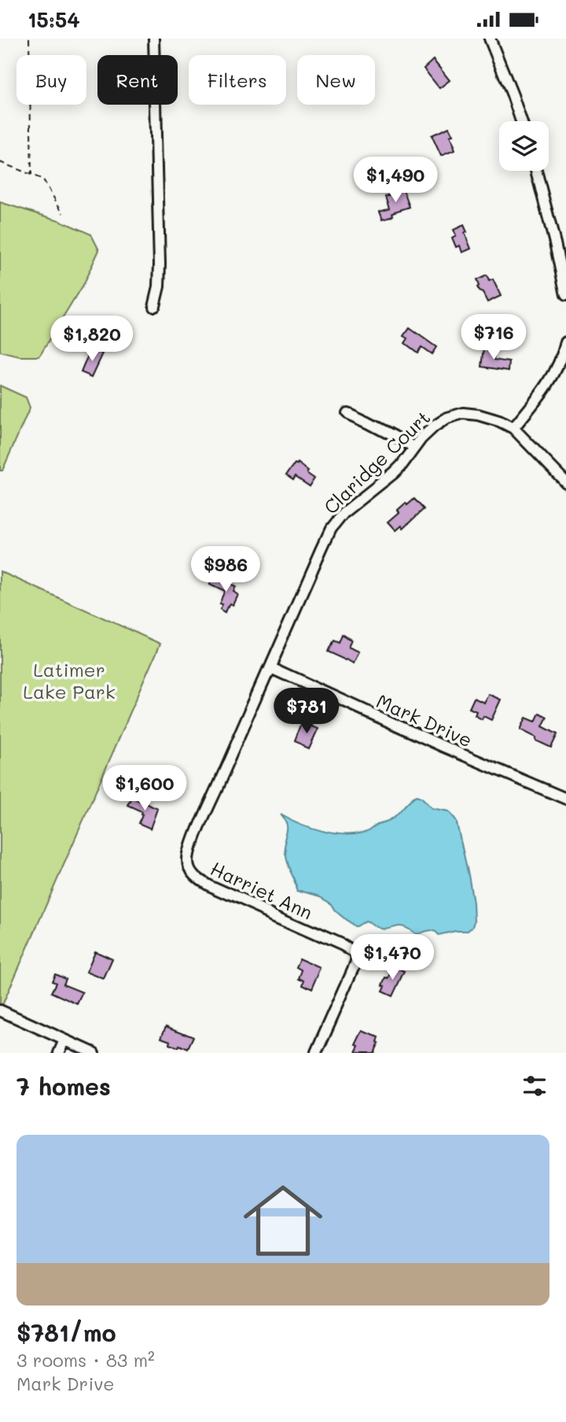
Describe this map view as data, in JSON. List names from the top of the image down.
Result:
{
  "streets": {
    "street": ["Claridge Court", "Mark Drive", "Harriet Ann"]
  },
  "crossings": [
    ["Claridge Court", "Mark Drive"],
    ["Claridge Court", "Harriet Ann"]
  ],
  "parks": ["Latimer Lake Park"],
  "page": {
    "status": "15:54",
    "chip": [
      "Buy",
      "Rent",
      "Filters",
      "New"
    ],
    "price": [
      "$1,490",
      "$716",
      "$1,820",
      "$986",
      "$781",
      "$1,600",
      "$1,470"
    ],
    "heading": "7 homes",
    "list": [
      {
        "name": "$781/mo",
        "note": "3 rooms · 83 m² · Mark Drive"
      }
    ]
  }
}
